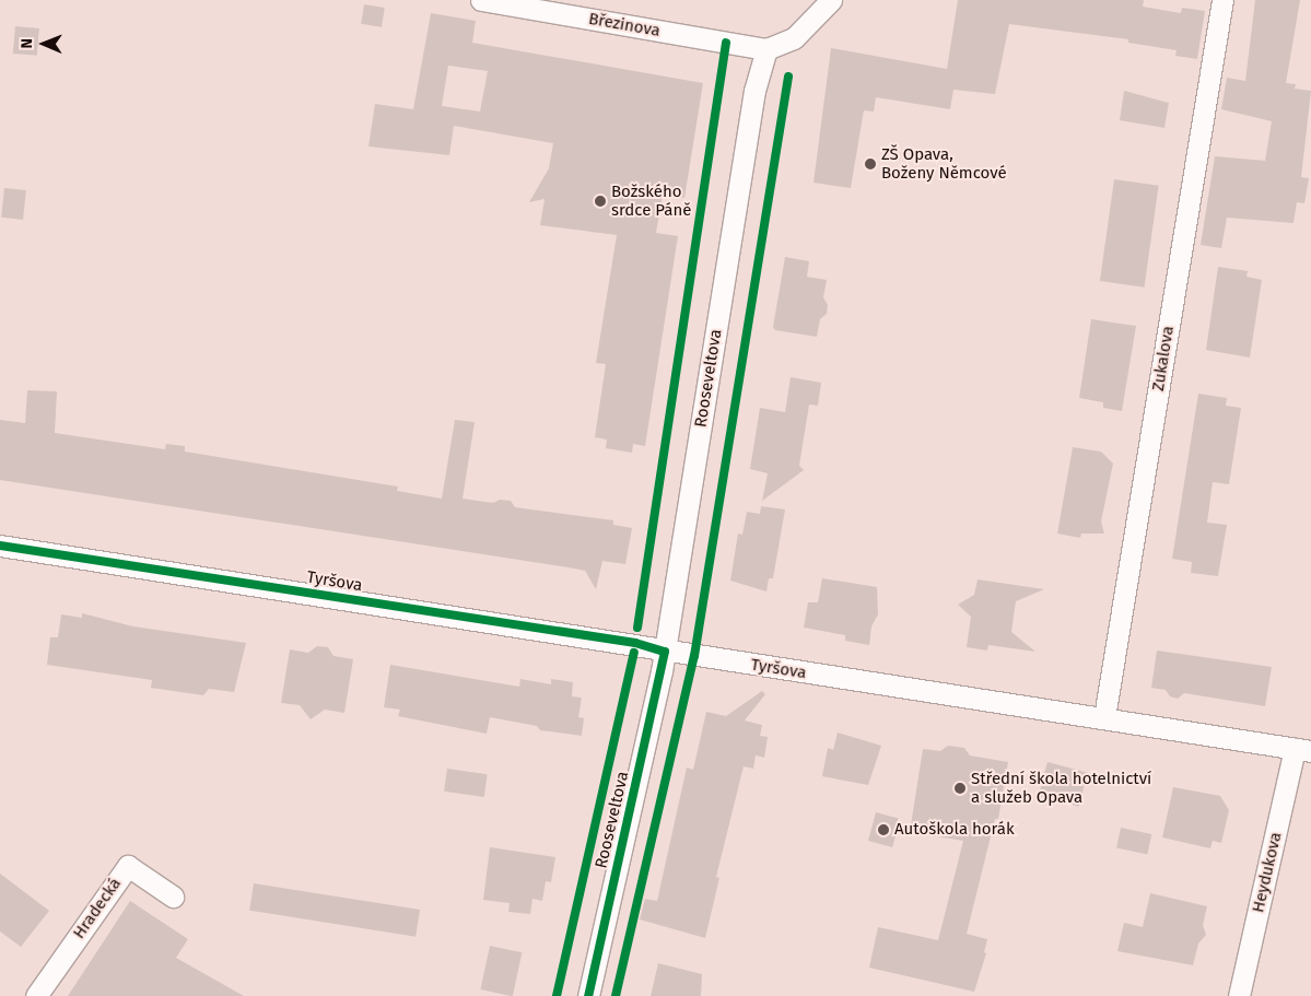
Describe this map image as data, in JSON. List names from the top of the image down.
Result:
{
  "streets": {
    "street": [
      "Březinova",
      "Zukalova",
      "Rooseveltova",
      "Tyršova",
      "Heydukova",
      "Hradecká"
    ]
  },
  "crossings": [
    ["Březinova", "Rooseveltova"],
    ["Zukalova", "Tyršova"],
    ["Rooseveltova", "Tyršova"],
    ["Tyršova", "Heydukova"]
  ],
  "places": [
    "ZŠ Opava, Boženy Němcové",
    "Božského srdce Páně",
    "Střední škola hotelnictví a služeb Opava",
    "Autoškola horák"
  ],
  "north": "left"
}
